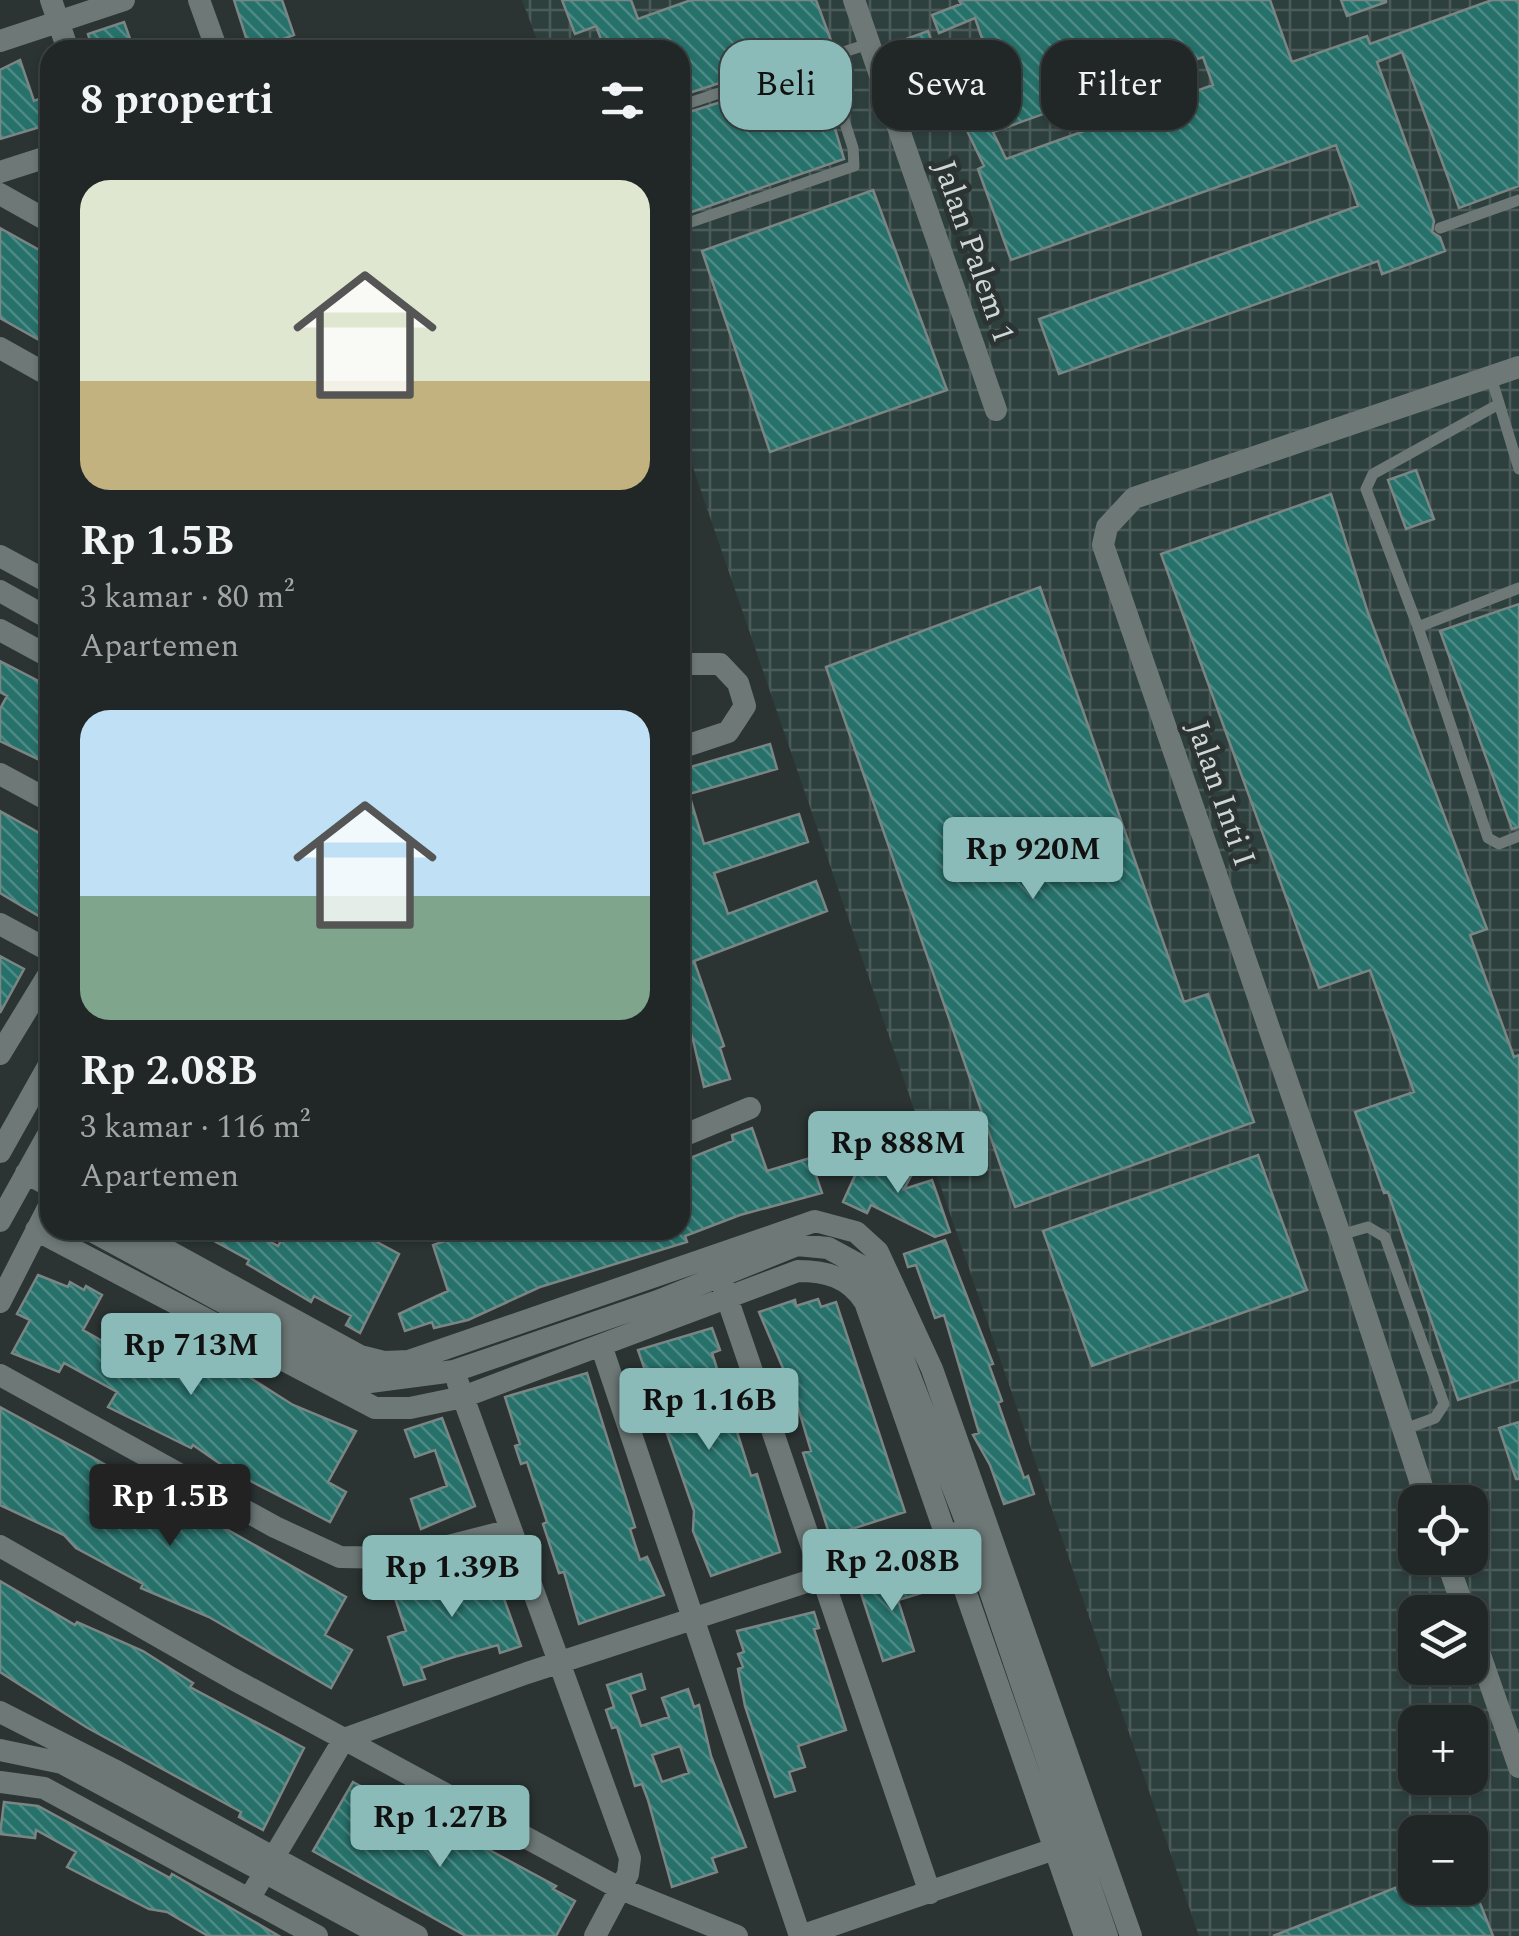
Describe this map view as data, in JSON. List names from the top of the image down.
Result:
{
  "streets": {
    "street": ["Jalan Palem 1", "Jalan Inti I"]
  },
  "page": {
    "chip": ["Beli", "Sewa", "Filter"],
    "heading": "8 properti",
    "list": [
      {
        "name": "Rp 1.5B",
        "note": "3 kamar · 80 m² · Apartemen"
      },
      {
        "name": "Rp 2.08B",
        "note": "3 kamar · 116 m² · Apartemen"
      }
    ],
    "price": [
      "Rp 920M",
      "Rp 888M",
      "Rp 713M",
      "Rp 1.16B",
      "Rp 1.5B",
      "Rp 2.08B",
      "Rp 1.39B",
      "Rp 1.27B"
    ],
    "map_buttons": ["+", "−"]
  }
}
